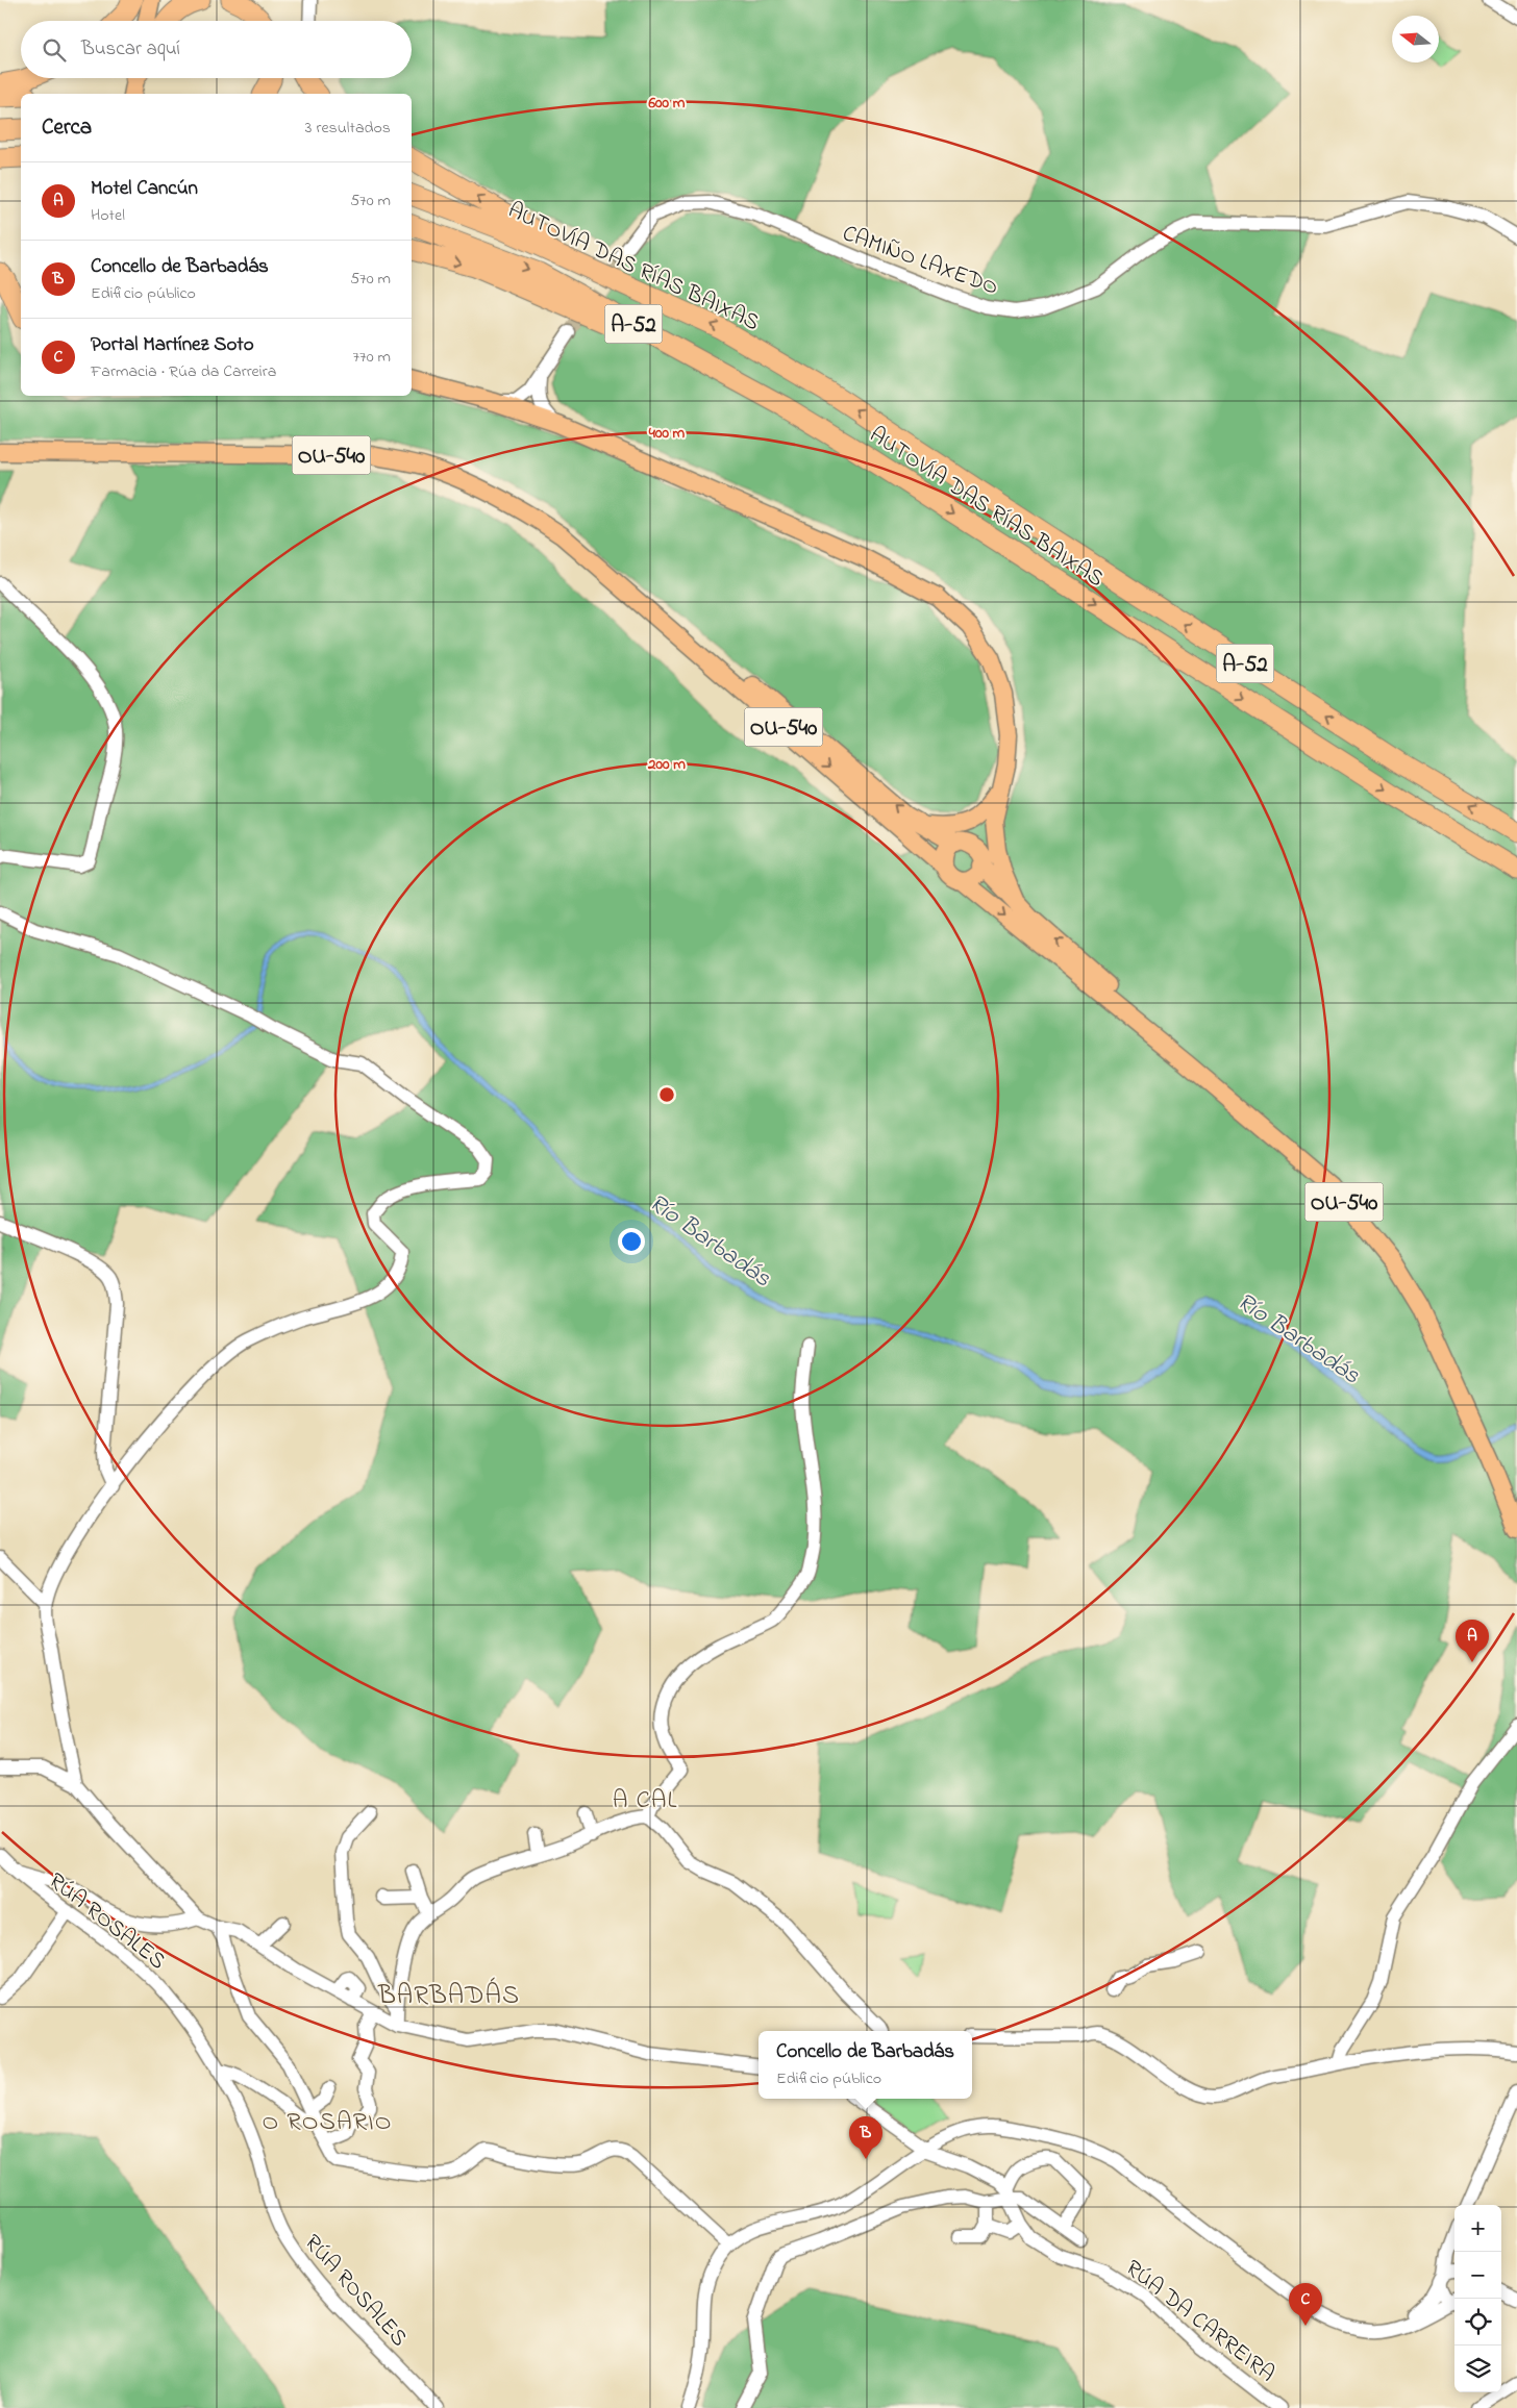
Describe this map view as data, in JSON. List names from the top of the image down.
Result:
{
  "streets": {
    "highway": ["AUTOVÍA DAS RÍAS BAIXAS", "A-52"],
    "main road": ["OU-540"],
    "street": ["CAMIÑO LAXEDO", "RÚA ROSALES", "RÚA DA CARREIRA"]
  },
  "districts": ["A CAL", "BARBADÁS", "O ROSARIO"],
  "water": ["Río Barbadás"],
  "north": "left",
  "page": {
    "search": "Buscar aquí",
    "heading": ["Cerca", "3 resultados"],
    "list": [
      {
        "mark": "A",
        "name": "Motel Cancún",
        "note": "Hotel",
        "value": "570 m"
      },
      {
        "mark": "B",
        "name": "Concello de Barbadás",
        "note": "Edificio público",
        "value": "570 m"
      },
      {
        "mark": "C",
        "name": "Portal Martínez Soto",
        "note": "Farmacia · Rúa da Carreira",
        "value": "770 m"
      }
    ],
    "pins": ["A", "B", "C"],
    "popup": ["Concello de Barbadás", "Edificio público"],
    "map_buttons": ["+", "−"]
  },
  "rings": ["600 m", "400 m", "200 m"]
}
